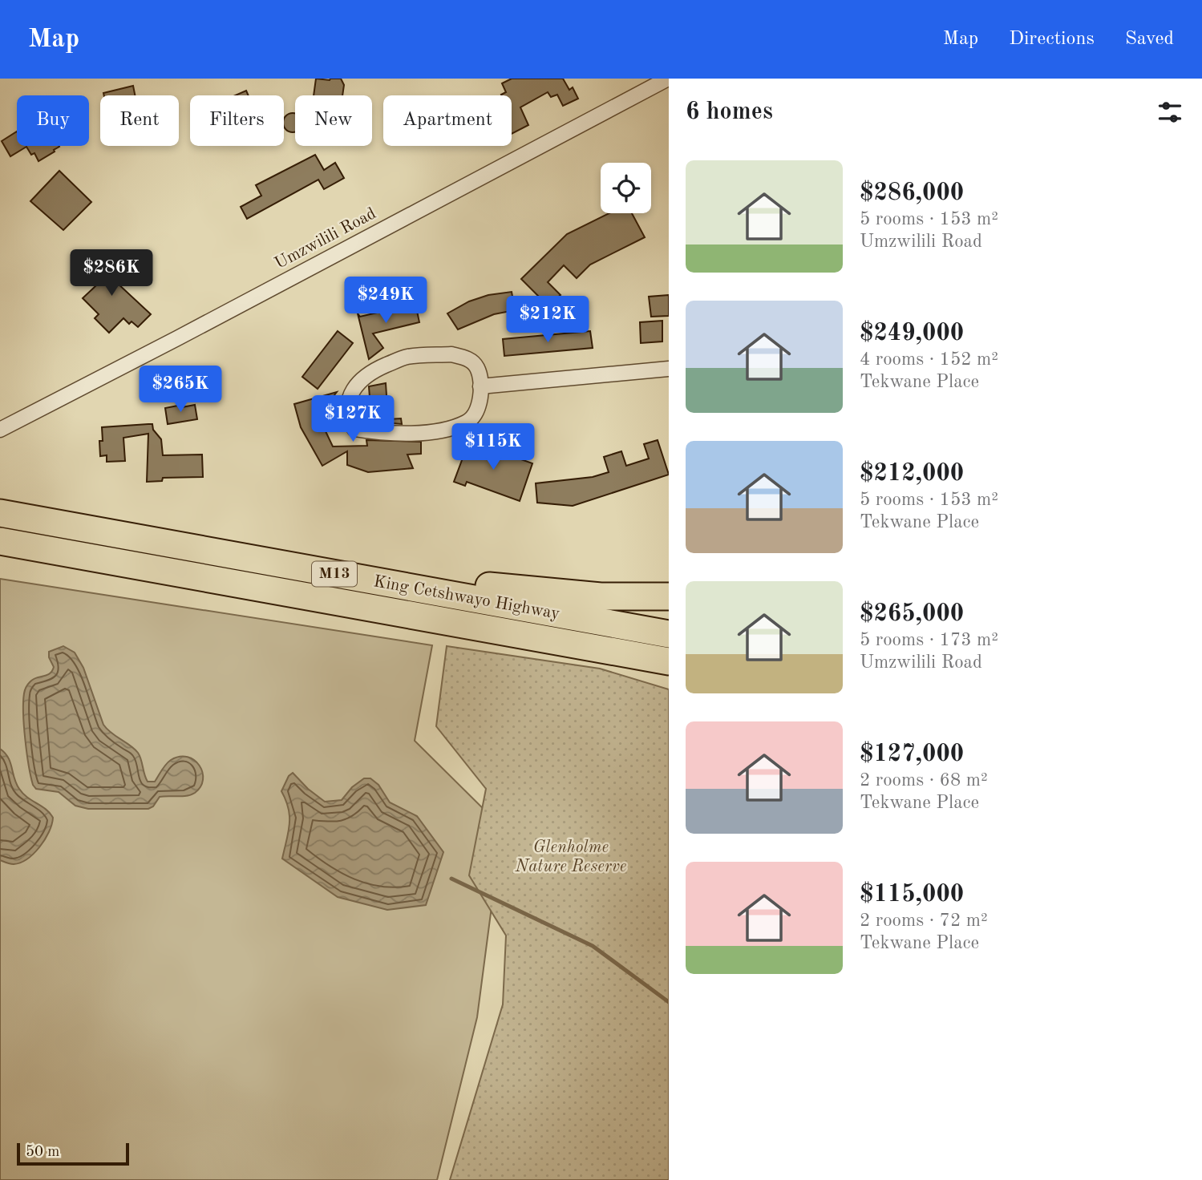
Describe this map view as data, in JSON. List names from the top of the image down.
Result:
{
  "streets": {
    "highway": ["M13", "King Cetshwayo Highway"],
    "street": ["Umzwilili Road"]
  },
  "parks": ["Glenholme Nature Reserve"],
  "scale_bar": "50 m",
  "page": {
    "header": "Map",
    "nav": ["Map", "Directions", "Saved"],
    "heading": "6 homes",
    "chip": [
      "Buy",
      "Rent",
      "Filters",
      "New",
      "Apartment"
    ],
    "list": [
      {
        "name": "$286,000",
        "note": "5 rooms · 153 m² · Umzwilili Road"
      },
      {
        "name": "$249,000",
        "note": "4 rooms · 152 m² · Tekwane Place"
      },
      {
        "name": "$212,000",
        "note": "5 rooms · 153 m² · Tekwane Place"
      },
      {
        "name": "$265,000",
        "note": "5 rooms · 173 m² · Umzwilili Road"
      },
      {
        "name": "$127,000",
        "note": "2 rooms · 68 m² · Tekwane Place"
      },
      {
        "name": "$115,000",
        "note": "2 rooms · 72 m² · Tekwane Place"
      }
    ],
    "price": [
      "$286K",
      "$249K",
      "$212K",
      "$265K",
      "$127K",
      "$115K"
    ],
    "scale": "50 m"
  }
}
